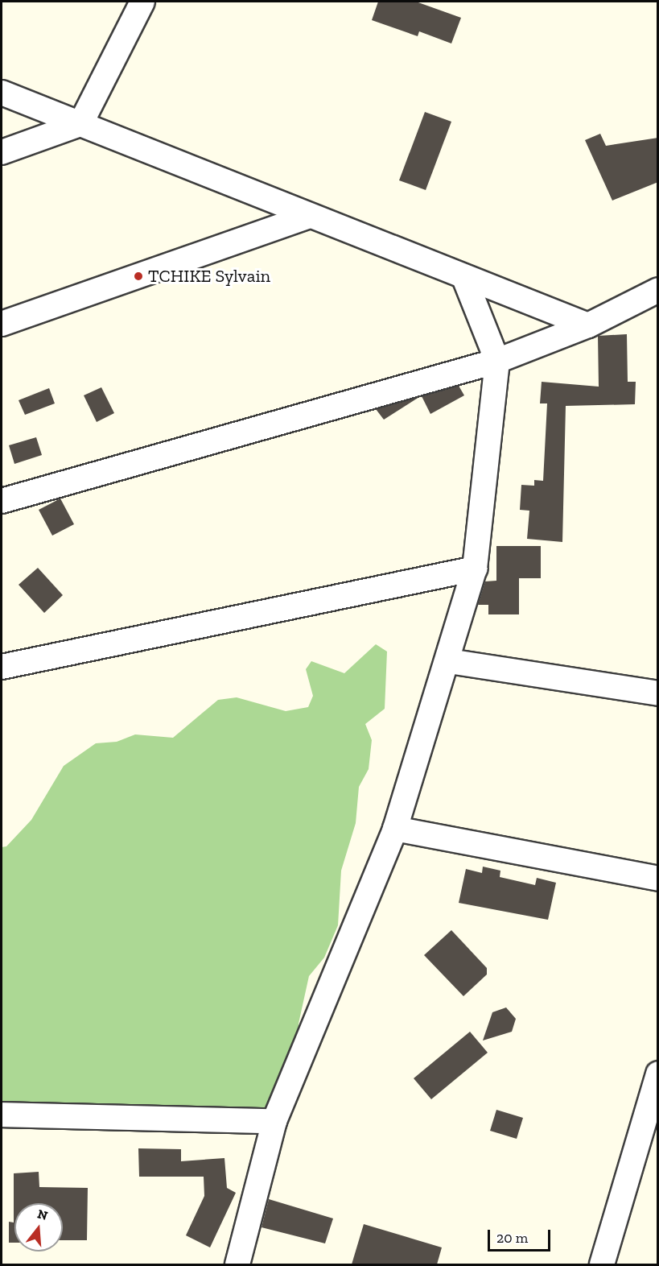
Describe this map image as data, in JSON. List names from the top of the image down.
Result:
{
  "places": ["TCHIKE Sylvain"],
  "scale_bar": "20 m",
  "north": "top"
}
